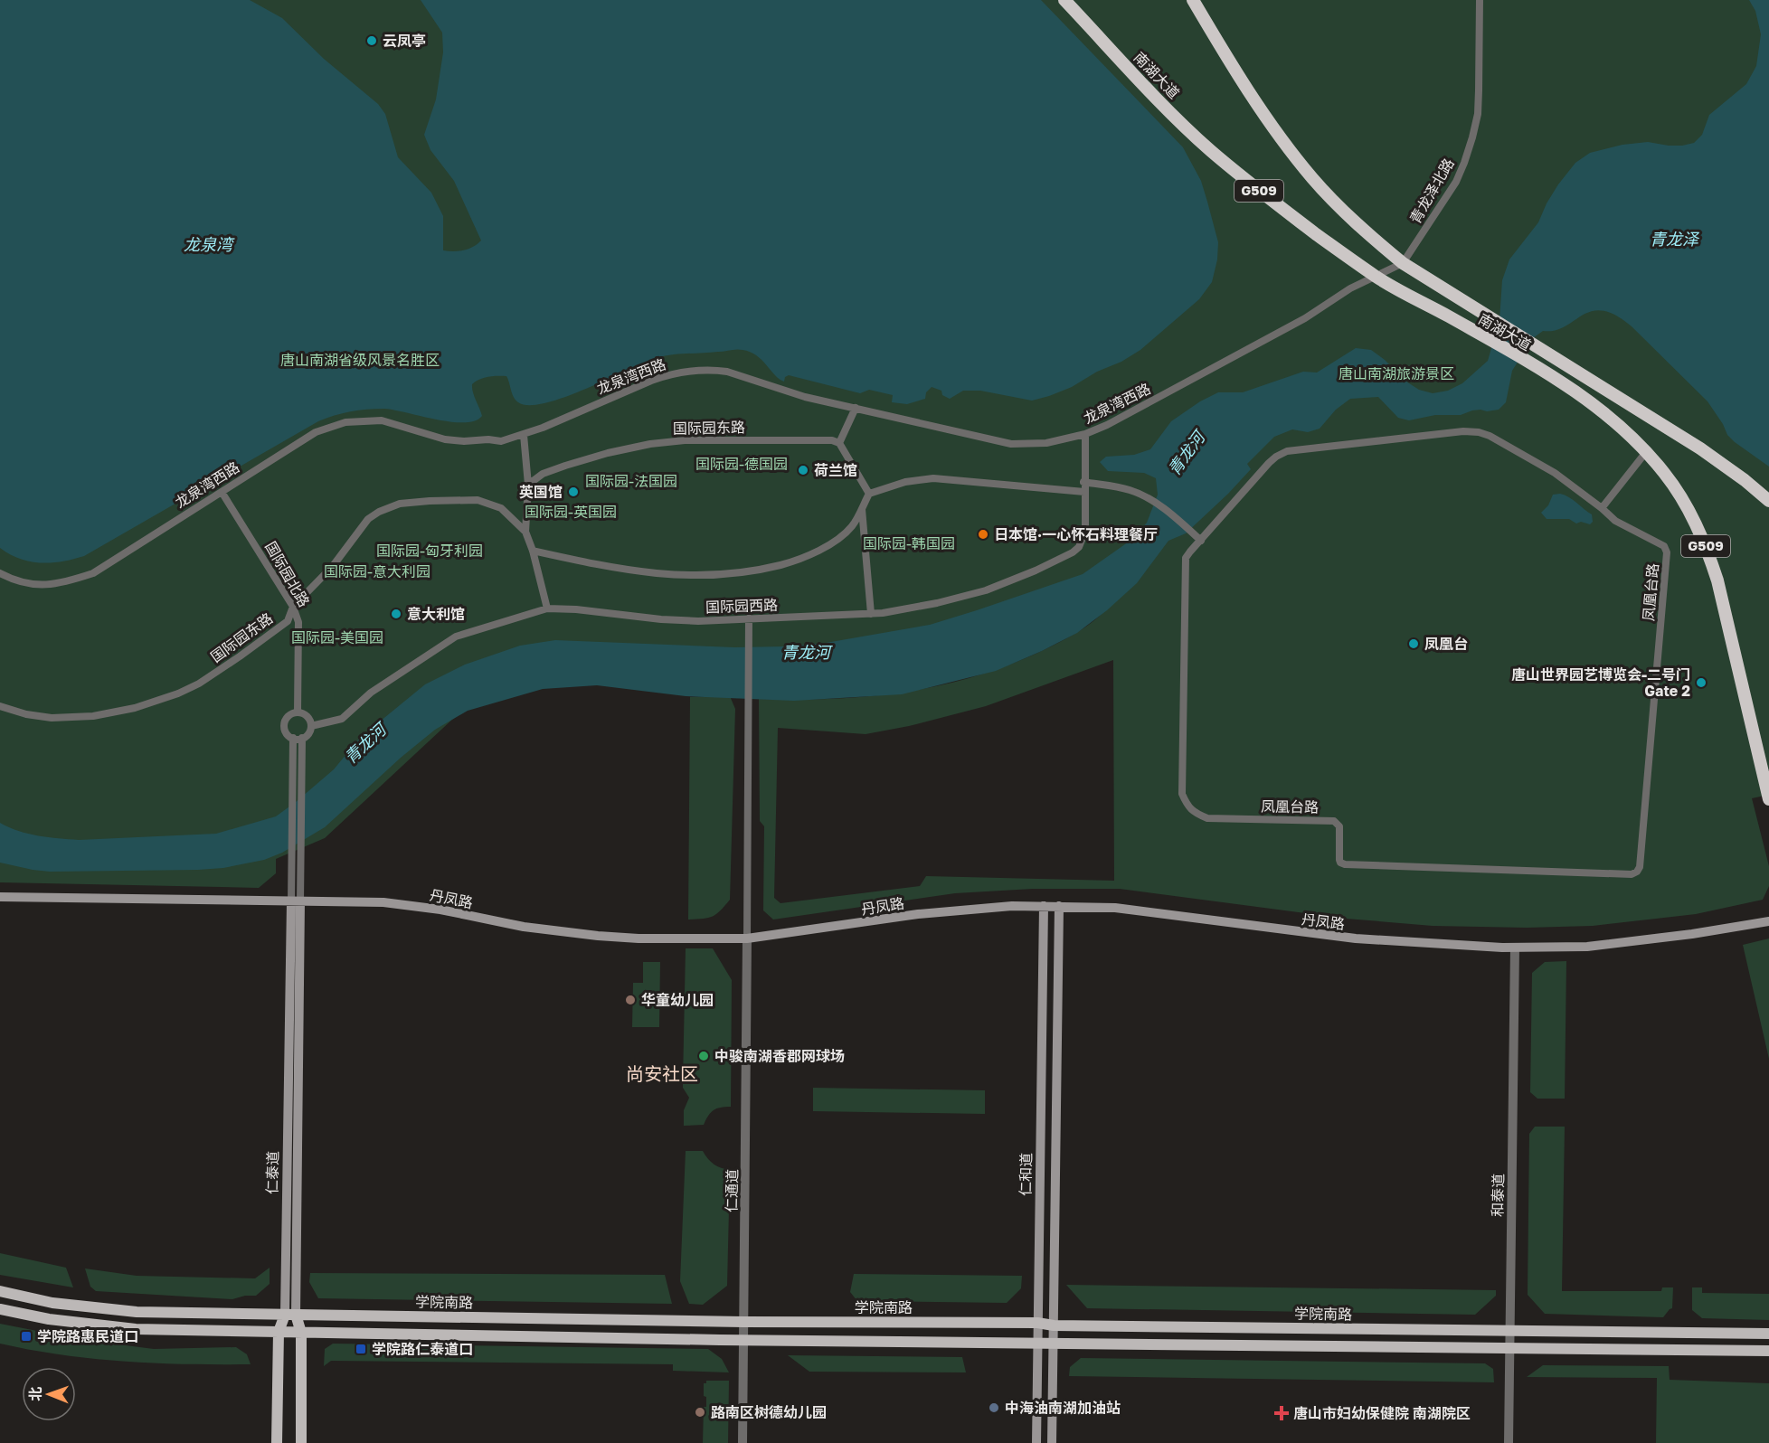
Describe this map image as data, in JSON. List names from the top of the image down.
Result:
{
  "streets": {
    "highway": ["南湖大道", "G509"],
    "main road": [
      "丹凤路",
      "仁泰道",
      "仁和道",
      "学院南路"
    ],
    "street": [
      "青龙泽北路",
      "龙泉湾西路",
      "国际园东路",
      "国际园北路",
      "凤凰台路",
      "国际园西路",
      "仁通道",
      "和泰道"
    ]
  },
  "crossings": [
    ["南湖大道", "青龙泽北路"],
    ["南湖大道", "龙泉湾西路"],
    ["龙泉湾西路", "国际园北路"],
    ["龙泉湾西路", "国际园西路"],
    ["国际园东路", "国际园北路"],
    ["国际园东路", "国际园西路"],
    ["国际园北路", "国际园西路"],
    ["丹凤路", "仁泰道"],
    ["丹凤路", "仁和道"],
    ["丹凤路", "仁通道"],
    ["丹凤路", "和泰道"],
    ["仁泰道", "学院南路"],
    ["仁和道", "学院南路"],
    ["仁通道", "学院南路"],
    ["和泰道", "学院南路"]
  ],
  "districts": ["尚安社区"],
  "water": ["青龙泽", "龙泉湾", "青龙河"],
  "parks": [
    "唐山南湖省级风景名胜区",
    "唐山南湖旅游景区",
    "国际园-德国园",
    "国际园-法国园",
    "国际园-英国园",
    "国际园-韩国园",
    "国际园-匈牙利园",
    "国际园-意大利园",
    "国际园-美国园"
  ],
  "places": {
    "other": [
      "云凤亭",
      "荷兰馆",
      "英国馆",
      "日本馆·一心怀石料理餐厅",
      "意大利馆",
      "凤凰台",
      "唐山世界园艺博览会-二号门 Gate 2",
      "华童幼儿园",
      "中骏南湖香郡网球场",
      "中海油南湖加油站",
      "路南区树德幼儿园"
    ],
    "transit": ["学院路惠民道口", "学院路仁泰道口"],
    "health": ["唐山市妇幼保健院 南湖院区"]
  },
  "north": "left"
}
